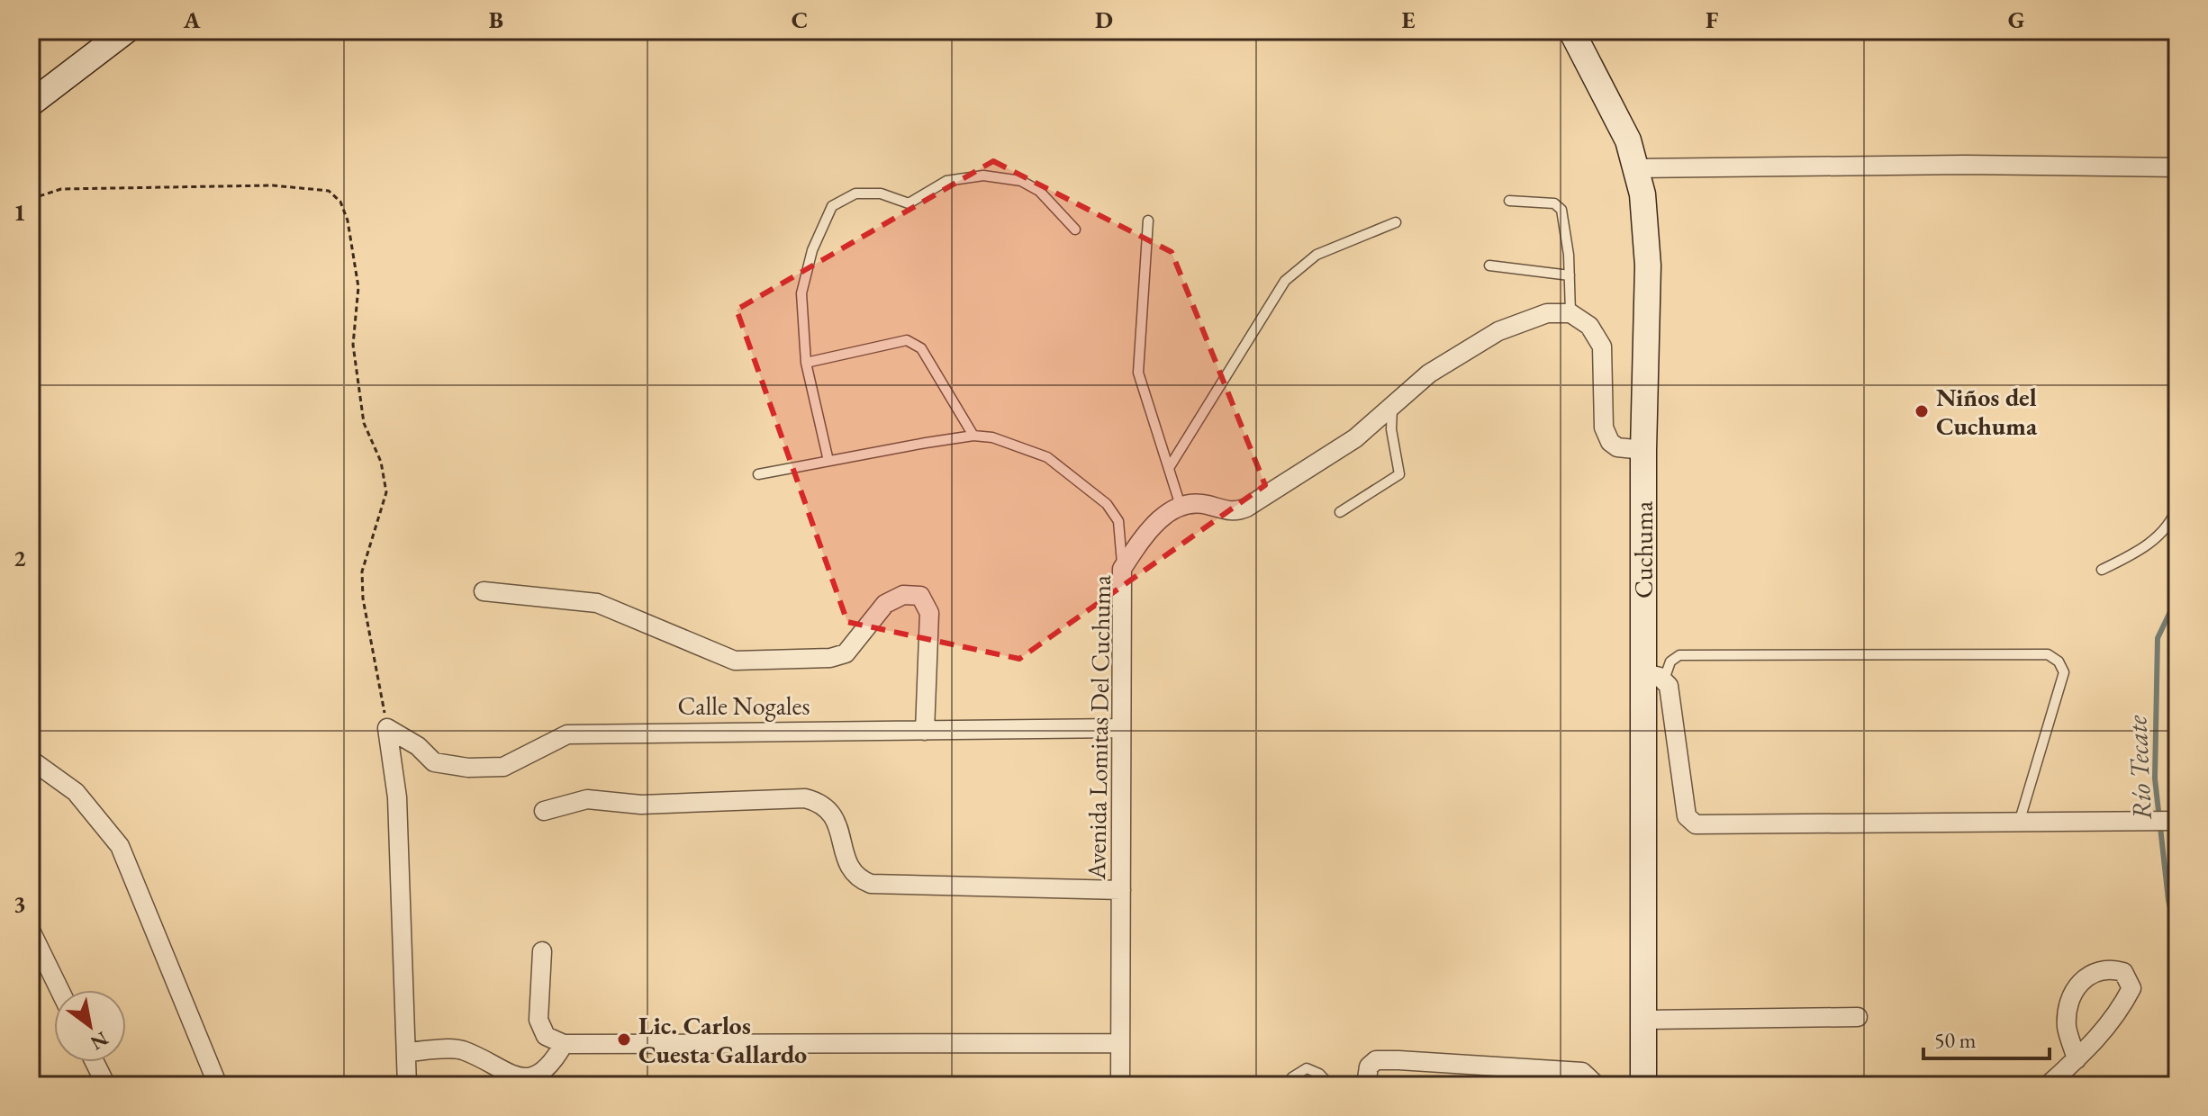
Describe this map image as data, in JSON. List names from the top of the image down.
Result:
{
  "streets": {
    "street": ["Cuchuma", "Calle Nogales", "Avenida Lomitas Del Cuchuma"]
  },
  "crossings": [
    ["Calle Nogales", "Avenida Lomitas Del Cuchuma"]
  ],
  "water": ["Río Tecate"],
  "places": ["Niños del Cuchuma", "Lic. Carlos Cuesta Gallardo"],
  "scale_bar": "50 m",
  "north": "bottom right",
  "grid": {
    "columns": [
      "A",
      "B",
      "C",
      "D",
      "E",
      "F",
      "G"
    ],
    "rows": ["1", "2", "3"]
  }
}
